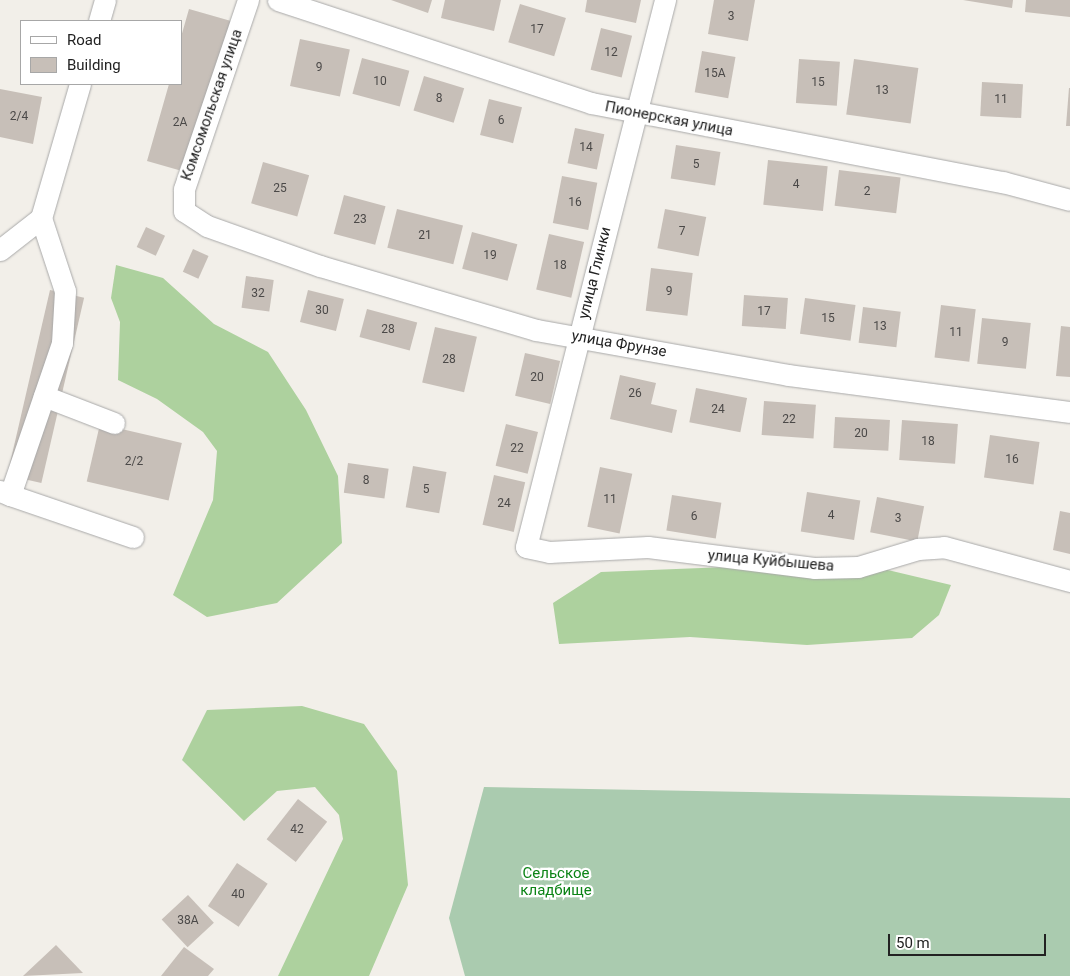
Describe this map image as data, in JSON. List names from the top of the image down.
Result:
{
  "streets": {
    "street": [
      "Комсомольская улица",
      "Пионерская улица",
      "улица Глинки",
      "улица Фрунзе",
      "улица Куйбышева"
    ]
  },
  "crossings": [
    ["Комсомольская улица", "улица Фрунзе"],
    ["Пионерская улица", "улица Глинки"],
    ["улица Глинки", "улица Фрунзе"],
    ["улица Глинки", "улица Куйбышева"]
  ],
  "parks": ["Сельское кладбище"],
  "house_numbers": [
    "3",
    "17",
    "12",
    "9",
    "15А",
    "10",
    "15",
    "13",
    "8",
    "11",
    "2/4",
    "6",
    "2А",
    "14",
    "5",
    "4",
    "25",
    "2",
    "16",
    "23",
    "7",
    "21",
    "19",
    "18",
    "9",
    "32",
    "30",
    "17",
    "15",
    "13",
    "28",
    "11",
    "9",
    "28",
    "20",
    "26",
    "24",
    "22",
    "20",
    "18",
    "22",
    "16",
    "2/2",
    "8",
    "5",
    "11",
    "24",
    "4",
    "6",
    "3",
    "42",
    "40",
    "38А"
  ],
  "legend": ["Road", "Building"],
  "scale_bar": "50 m"
}
